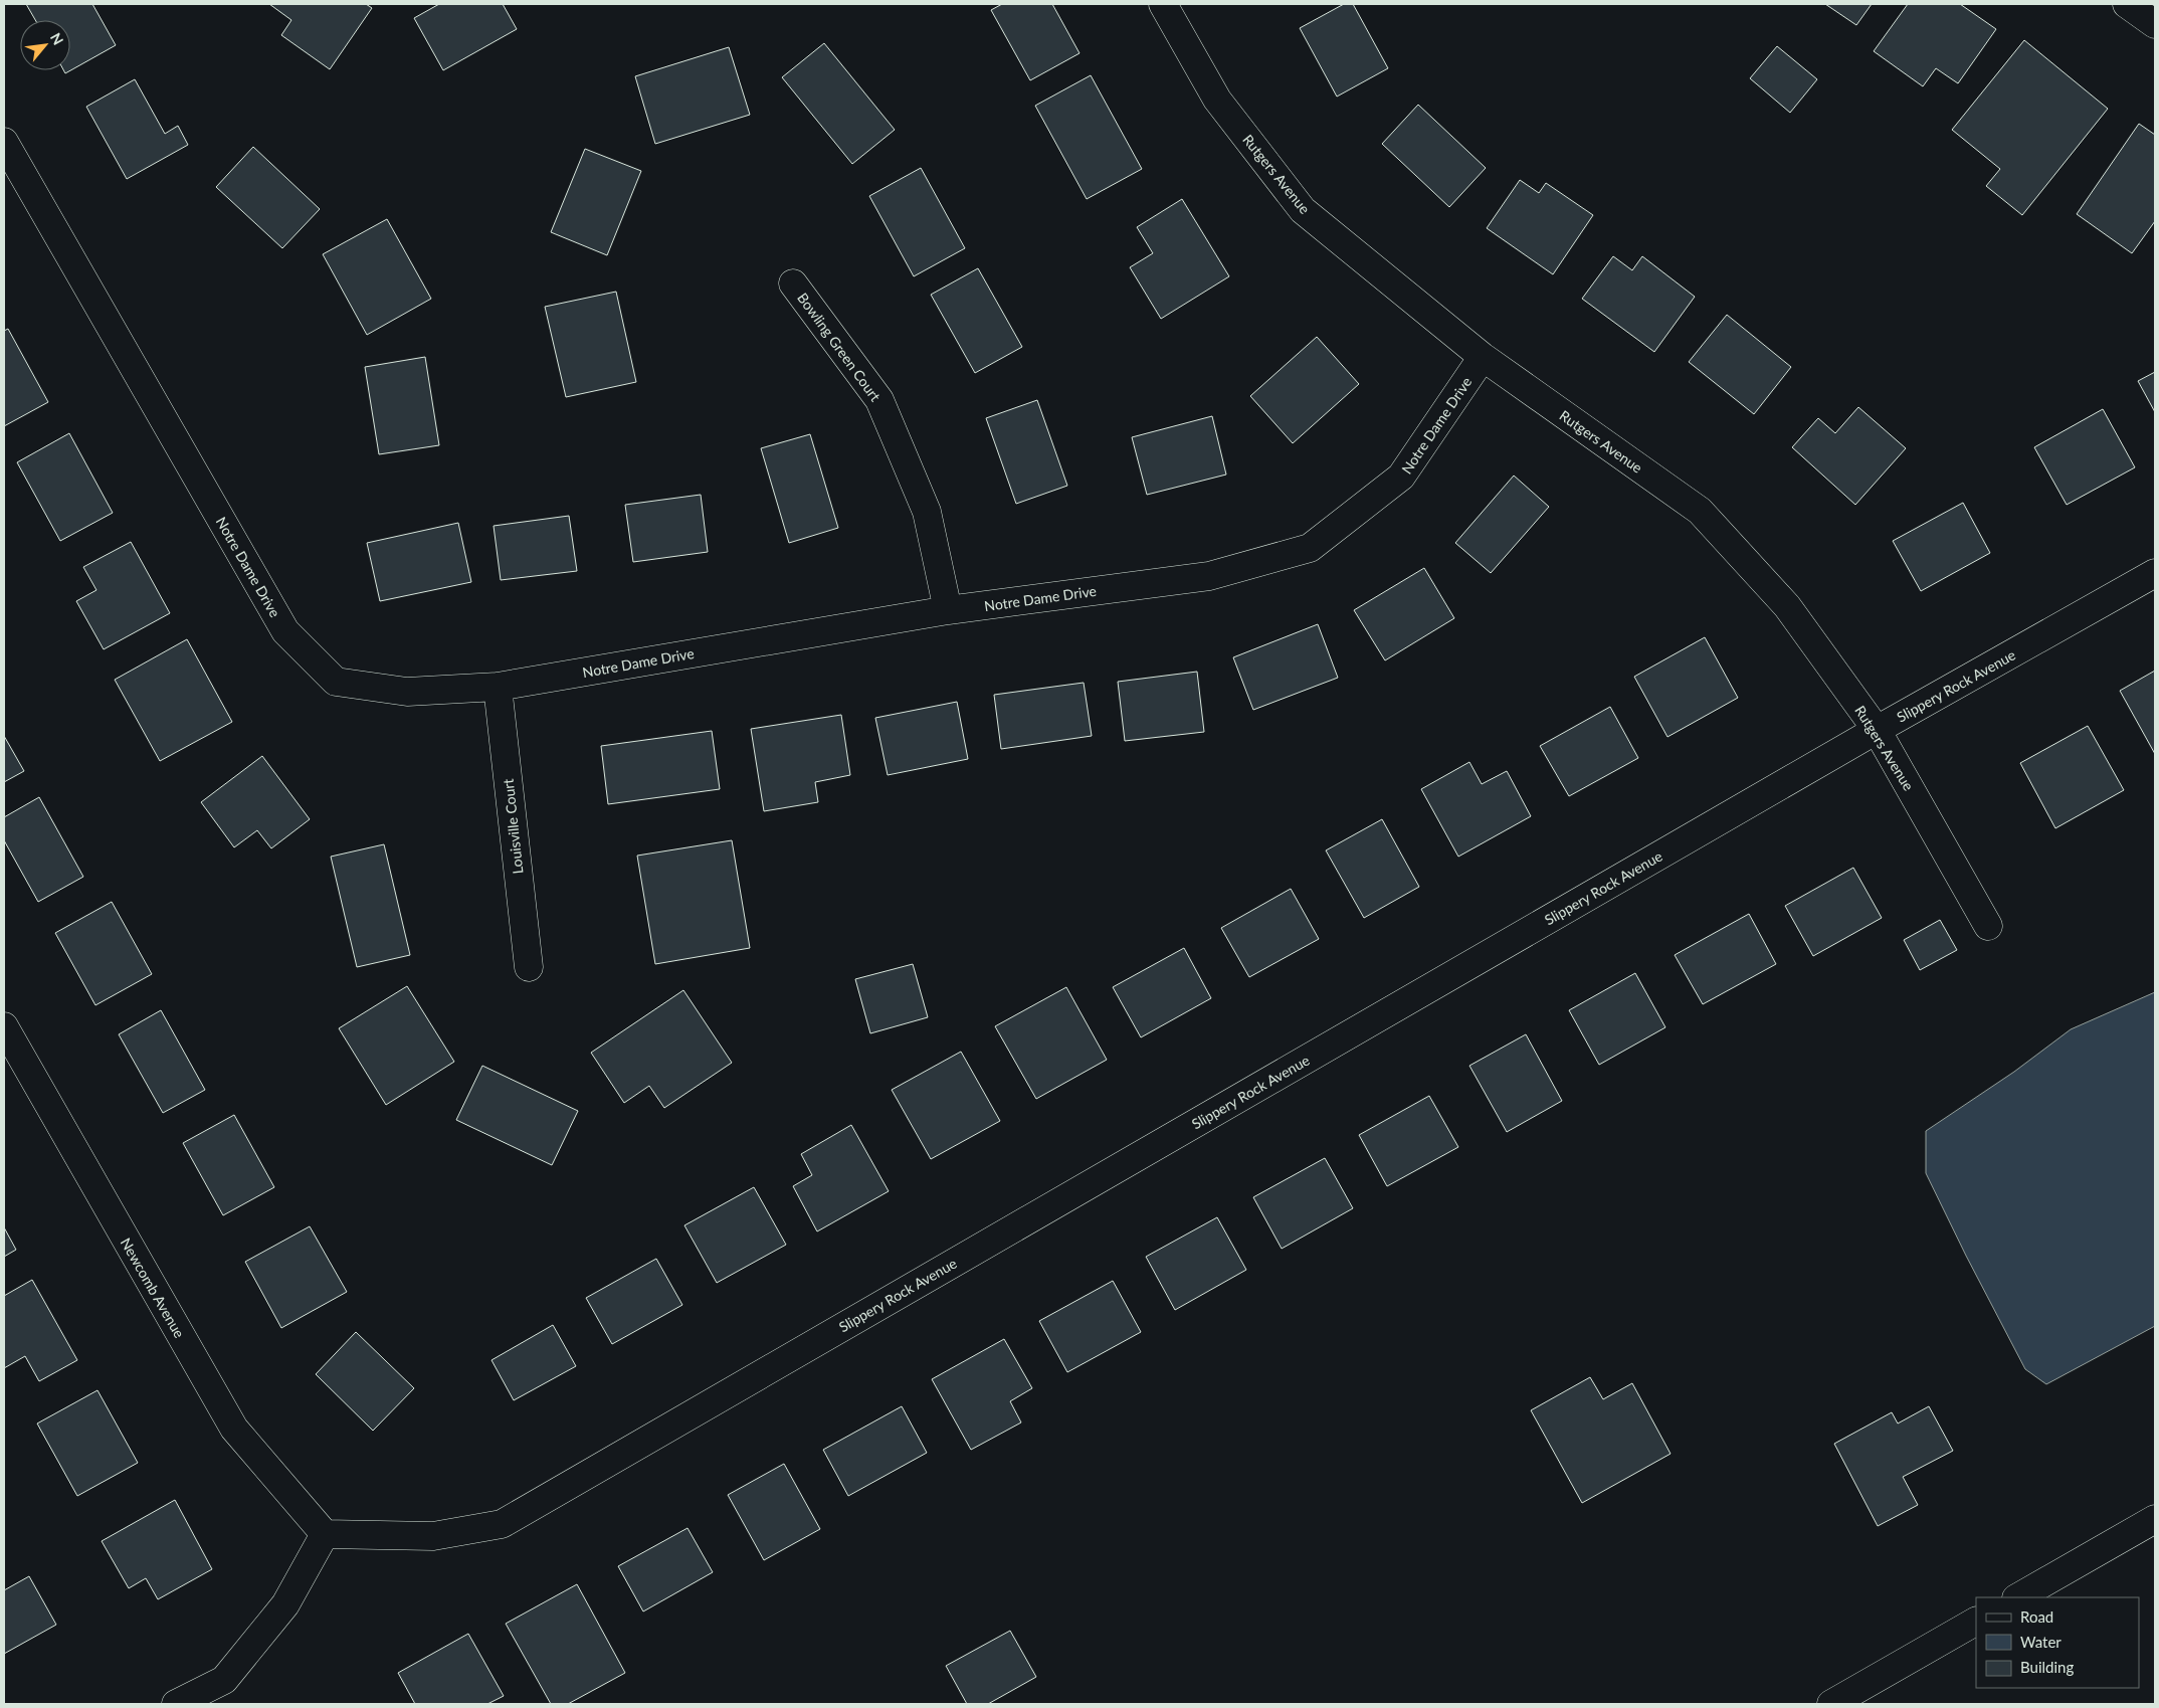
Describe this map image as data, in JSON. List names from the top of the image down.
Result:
{
  "streets": {
    "street": [
      "Rutgers Avenue",
      "Bowling Green Court",
      "Notre Dame Drive",
      "Slippery Rock Avenue",
      "Louisville Court",
      "Newcomb Avenue"
    ]
  },
  "crossings": [
    ["Rutgers Avenue", "Notre Dame Drive"],
    ["Rutgers Avenue", "Slippery Rock Avenue"],
    ["Bowling Green Court", "Notre Dame Drive"],
    ["Notre Dame Drive", "Louisville Court"],
    ["Slippery Rock Avenue", "Newcomb Avenue"]
  ],
  "legend": ["Road", "Water", "Building"],
  "north": "top right"
}
